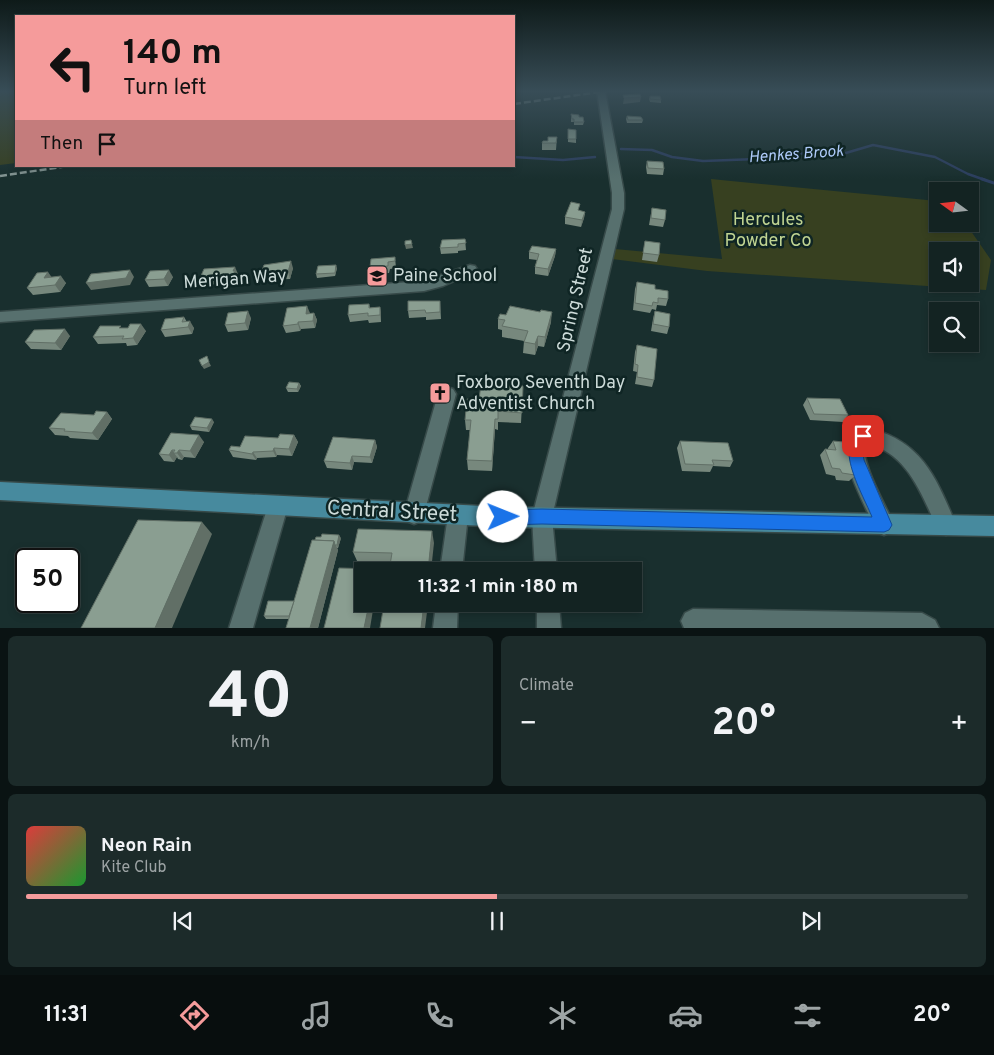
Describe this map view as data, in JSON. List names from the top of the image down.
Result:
{
  "streets": {
    "main road": ["Central Street"],
    "street": ["Merigan Way", "Spring Street"]
  },
  "crossings": [
    ["Spring Street", "Central Street"]
  ],
  "water": ["Henkes Brook"],
  "parks": ["Hercules Powder Co"],
  "places": {
    "school or university": ["Paine School"],
    "church": ["Foxboro Seventh Day Adventist Church"]
  },
  "north": "left",
  "page": {
    "turn": ["140 m", "Turn left"],
    "then": "Then",
    "limit": "50",
    "trip": "11:32 · 1 min · 180 m",
    "tile": [
      ["40", "km/h"],
      "Climate"
    ],
    "heat": ["−", "20°", "+"],
    "song": ["Neon Rain", "Kite Club"],
    "tabs": ["11:31", "20°"]
  }
}
